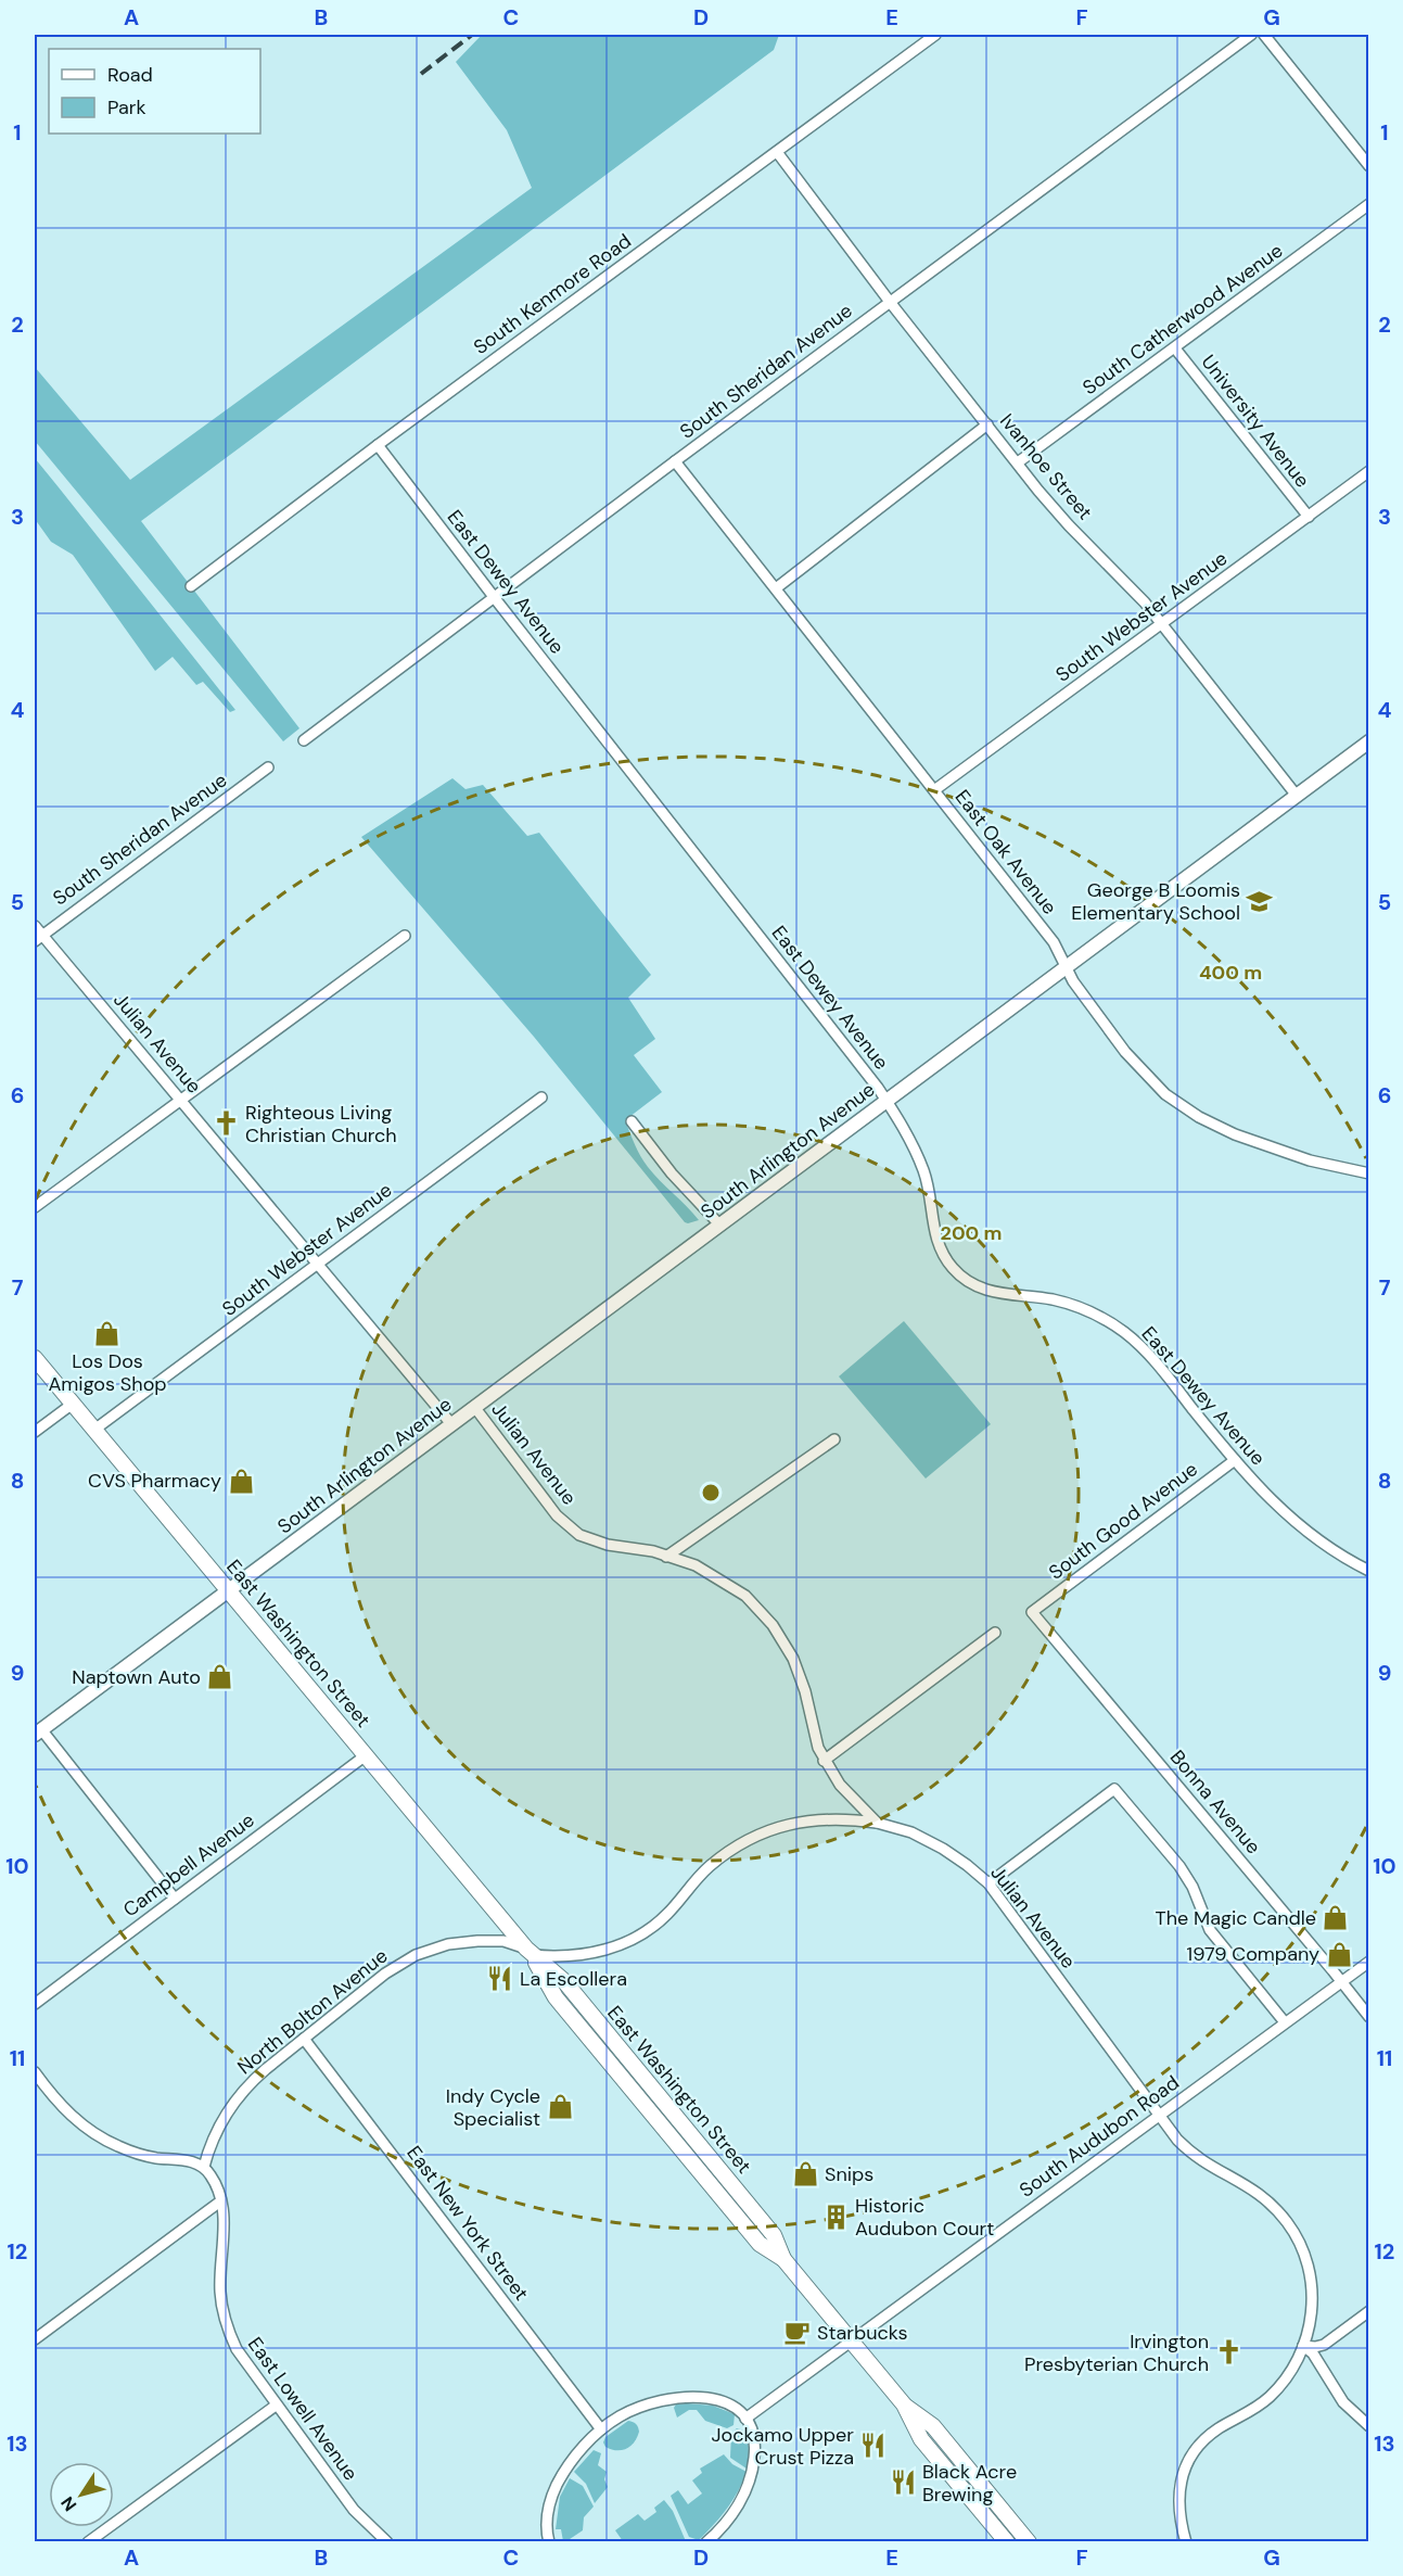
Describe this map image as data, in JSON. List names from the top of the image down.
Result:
{
  "streets": {
    "main road": ["South Arlington Avenue", "East Washington Street"],
    "street": [
      "South Kenmore Road",
      "South Catherwood Avenue",
      "South Sheridan Avenue",
      "University Avenue",
      "Ivanhoe Street",
      "East Dewey Avenue",
      "South Webster Avenue",
      "East Oak Avenue",
      "Julian Avenue",
      "South Good Avenue",
      "Bonna Avenue",
      "Campbell Avenue",
      "North Bolton Avenue",
      "South Audubon Road",
      "East New York Street",
      "East Lowell Avenue"
    ]
  },
  "crossings": [
    ["South Kenmore Road", "Ivanhoe Street"],
    ["South Kenmore Road", "East Dewey Avenue"],
    ["South Catherwood Avenue", "University Avenue"],
    ["South Catherwood Avenue", "Ivanhoe Street"],
    ["South Sheridan Avenue", "Ivanhoe Street"],
    ["South Sheridan Avenue", "East Dewey Avenue"],
    ["South Sheridan Avenue", "East Oak Avenue"],
    ["South Sheridan Avenue", "Julian Avenue"],
    ["University Avenue", "South Webster Avenue"],
    ["Ivanhoe Street", "South Webster Avenue"],
    ["Ivanhoe Street", "South Arlington Avenue"],
    ["East Dewey Avenue", "South Arlington Avenue"],
    ["East Dewey Avenue", "South Good Avenue"],
    ["South Webster Avenue", "East Oak Avenue"],
    ["South Webster Avenue", "Julian Avenue"],
    ["South Webster Avenue", "East Washington Street"],
    ["East Oak Avenue", "South Arlington Avenue"],
    ["Julian Avenue", "South Arlington Avenue"],
    ["Julian Avenue", "North Bolton Avenue"],
    ["Julian Avenue", "South Audubon Road"],
    ["South Arlington Avenue", "East Washington Street"],
    ["South Good Avenue", "Bonna Avenue"],
    ["East Washington Street", "Campbell Avenue"],
    ["East Washington Street", "North Bolton Avenue"],
    ["East Washington Street", "South Audubon Road"],
    ["Bonna Avenue", "South Audubon Road"],
    ["North Bolton Avenue", "East New York Street"],
    ["North Bolton Avenue", "East Lowell Avenue"]
  ],
  "places": {
    "school or university": ["George B Loomis Elementary School"],
    "church": ["Righteous Living Christian Church", "Irvington Presbyterian Church"],
    "shop": [
      "Los Dos Amigos Shop",
      "CVS Pharmacy",
      "Naptown Auto",
      "The Magic Candle",
      "1979 Company",
      "Indy Cycle Specialist",
      "Snips"
    ],
    "restaurant": ["La Escollera", "Jockamo Upper Crust Pizza", "Black Acre Brewing"],
    "building": ["Historic Audubon Court"],
    "cafe": ["Starbucks"]
  },
  "legend": ["Road", "Park"],
  "north": "bottom left",
  "grid": {
    "columns": [
      "A",
      "B",
      "C",
      "D",
      "E",
      "F",
      "G"
    ],
    "rows": [
      "1",
      "2",
      "3",
      "4",
      "5",
      "6",
      "7",
      "8",
      "9",
      "10",
      "11",
      "12",
      "13"
    ]
  },
  "rings": ["400 m", "200 m"]
}
